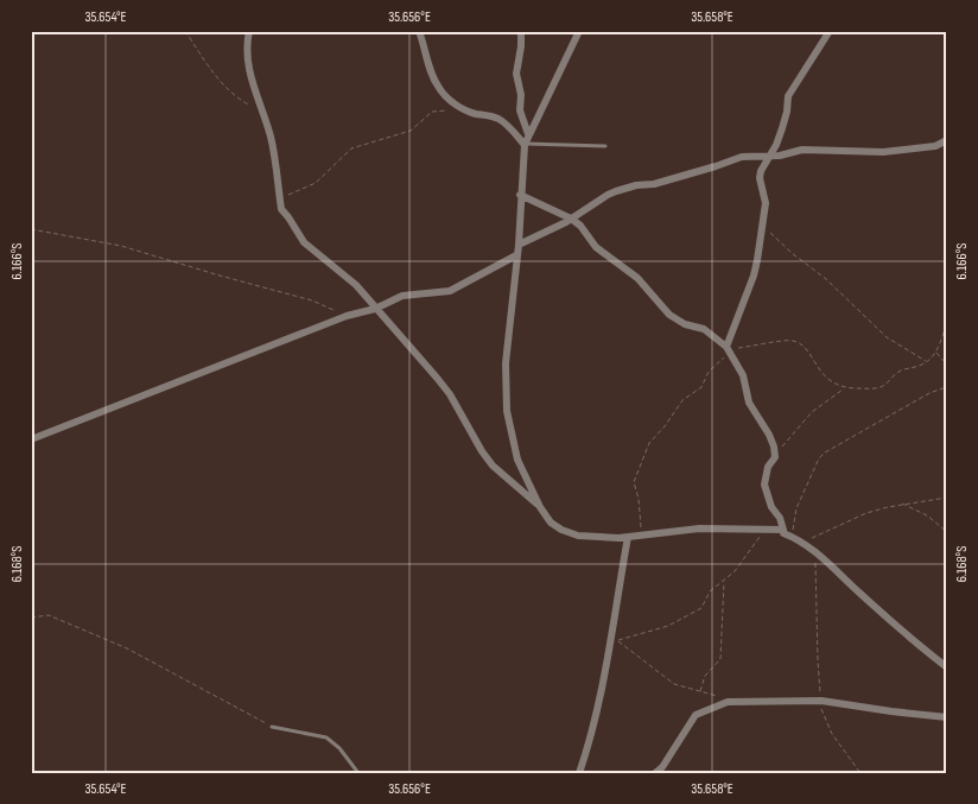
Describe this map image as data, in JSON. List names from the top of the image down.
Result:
{
  "coordinates": [
    "35.654°E",
    "35.656°E",
    "35.658°E",
    "6.166°S",
    "6.168°S"
  ]
}
